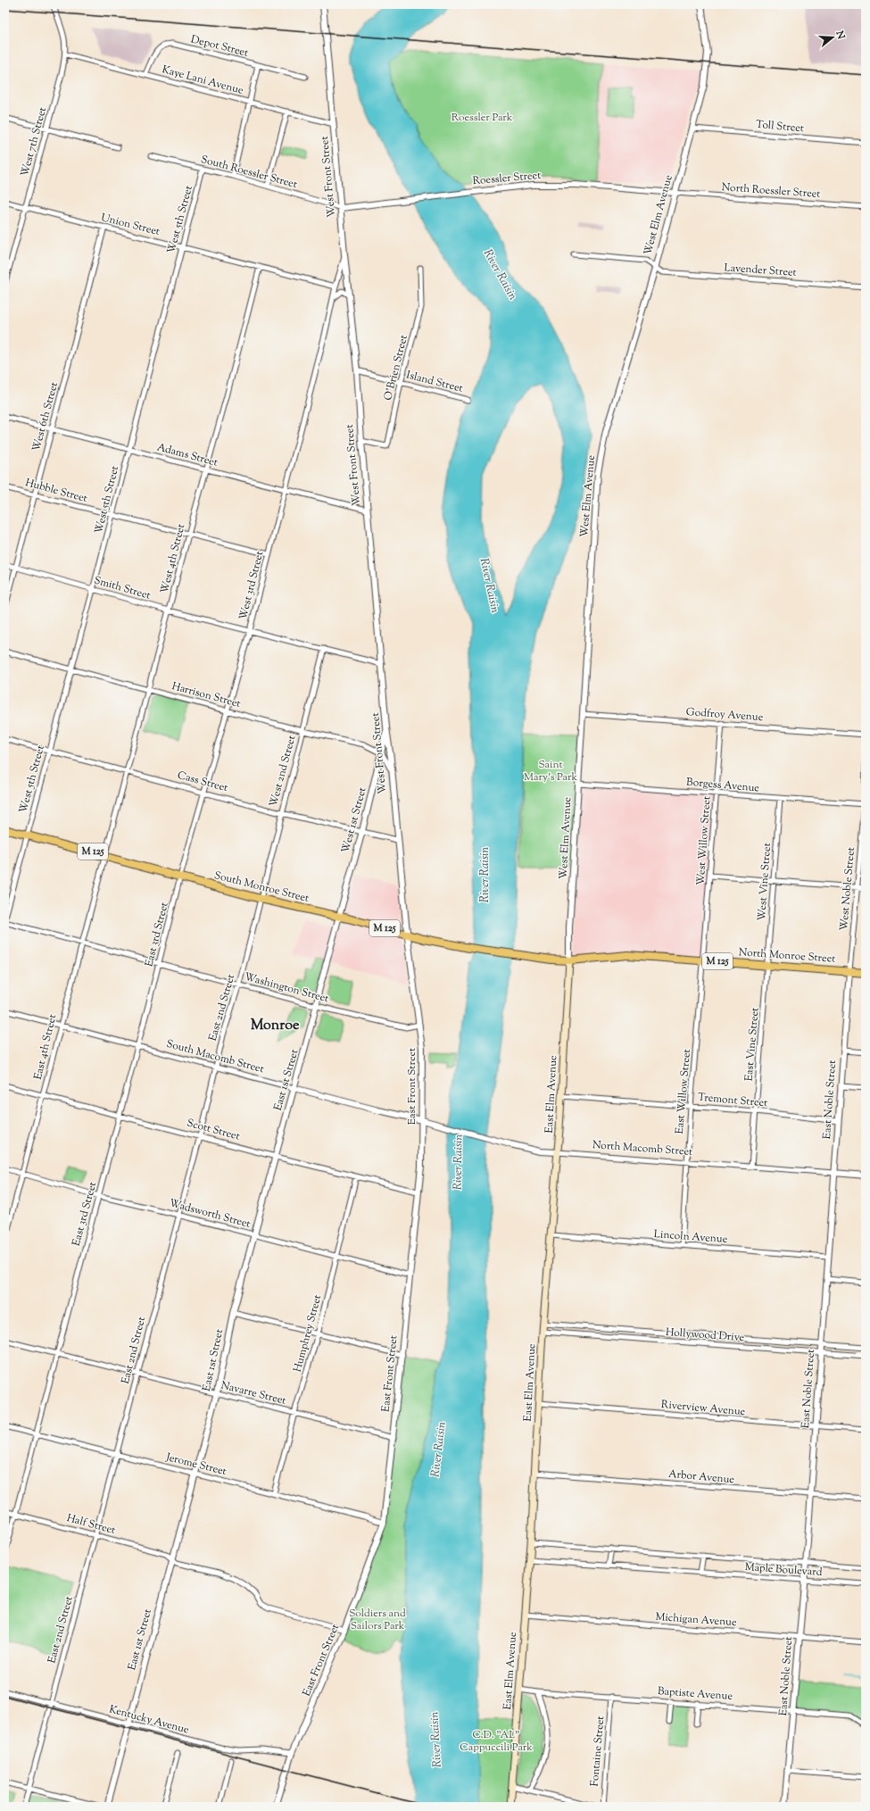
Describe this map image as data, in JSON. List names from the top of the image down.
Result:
{
  "streets": {
    "main road": [
      "M 125",
      "South Monroe Street",
      "North Monroe Street",
      "East Elm Avenue"
    ],
    "street": [
      "Depot Street",
      "Kaye Lani Avenue",
      "Toll Street",
      "West 7th Street",
      "South Roessler Street",
      "West Front Street",
      "Roessler Street",
      "North Roessler Street",
      "West Elm Avenue",
      "West 5th Street",
      "Union Street",
      "Lavender Street",
      "O'Brien Street",
      "Island Street",
      "West 6th Street",
      "Adams Street",
      "Hubble Street",
      "West 4th Street",
      "West 3rd Street",
      "Smith Street",
      "Harrison Street",
      "Godfroy Avenue",
      "West 2nd Street",
      "Cass Street",
      "Borgess Avenue",
      "West 1st Street",
      "West Willow Street",
      "West Vine Street",
      "West Noble Street",
      "East 3rd Street",
      "Washington Street",
      "East 2nd Street",
      "East Vine Street",
      "East 4th Street",
      "South Macomb Street",
      "East 1st Street",
      "East Front Street",
      "East Willow Street",
      "East Noble Street",
      "Tremont Street",
      "Scott Street",
      "North Macomb Street",
      "Wadsworth Street",
      "Lincoln Avenue",
      "Humphrey Street",
      "Hollywood Drive",
      "Navarre Street",
      "Riverview Avenue",
      "Jerome Street",
      "Arbor Avenue",
      "Half Street",
      "Maple Boulevard",
      "Michigan Avenue",
      "Baptiste Avenue",
      "Kentucky Avenue",
      "Fontaine Street"
    ]
  },
  "crossings": [
    ["Depot Street", "Kaye Lani Avenue"],
    ["Kaye Lani Avenue", "West 7th Street"],
    ["Kaye Lani Avenue", "West Front Street"],
    ["Toll Street", "West Elm Avenue"],
    ["West 7th Street", "Union Street"],
    ["South Roessler Street", "West Front Street"],
    ["South Roessler Street", "Roessler Street"],
    ["South Roessler Street", "West 5th Street"],
    ["West Front Street", "Roessler Street"],
    ["West Front Street", "O'Brien Street"],
    ["West Front Street", "Island Street"],
    ["West Front Street", "Adams Street"],
    ["West Front Street", "West 3rd Street"],
    ["West Front Street", "Smith Street"],
    ["West Front Street", "Cass Street"],
    ["West Front Street", "West 1st Street"],
    ["West Front Street", "East Front Street"],
    ["Roessler Street", "North Roessler Street"],
    ["Roessler Street", "West Elm Avenue"],
    ["North Roessler Street", "West Elm Avenue"],
    ["West Elm Avenue", "Lavender Street"],
    ["West Elm Avenue", "Godfroy Avenue"],
    ["West Elm Avenue", "Borgess Avenue"],
    ["West Elm Avenue", "North Monroe Street"],
    ["West Elm Avenue", "East Elm Avenue"],
    ["West 5th Street", "Union Street"],
    ["West 5th Street", "Adams Street"],
    ["West 5th Street", "Hubble Street"],
    ["West 5th Street", "Smith Street"],
    ["West 5th Street", "Harrison Street"],
    ["West 5th Street", "Cass Street"],
    ["West 5th Street", "South Monroe Street"],
    ["West 5th Street", "Washington Street"],
    ["Union Street", "West 6th Street"],
    ["Union Street", "West 4th Street"],
    ["Union Street", "West 3rd Street"],
    ["O'Brien Street", "Island Street"],
    ["West 6th Street", "Adams Street"],
    ["West 6th Street", "Hubble Street"],
    ["West 6th Street", "Smith Street"],
    ["Adams Street", "West 4th Street"],
    ["Adams Street", "West 3rd Street"],
    ["Hubble Street", "West 4th Street"],
    ["Hubble Street", "West 3rd Street"],
    ["West 4th Street", "Smith Street"],
    ["West 4th Street", "Harrison Street"],
    ["West 4th Street", "Cass Street"],
    ["West 4th Street", "South Monroe Street"],
    ["West 4th Street", "East 4th Street"],
    ["West 3rd Street", "Smith Street"],
    ["West 3rd Street", "Harrison Street"],
    ["West 3rd Street", "Cass Street"],
    ["West 3rd Street", "South Monroe Street"],
    ["West 3rd Street", "East 3rd Street"],
    ["Smith Street", "West 2nd Street"],
    ["Harrison Street", "West 2nd Street"],
    ["Harrison Street", "West 1st Street"],
    ["Godfroy Avenue", "West Willow Street"],
    ["West 2nd Street", "Cass Street"],
    ["West 2nd Street", "South Monroe Street"],
    ["West 2nd Street", "East 2nd Street"],
    ["Cass Street", "West 1st Street"],
    ["Borgess Avenue", "West Willow Street"],
    ["Borgess Avenue", "West Vine Street"],
    ["Borgess Avenue", "West Noble Street"],
    ["West 1st Street", "South Monroe Street"],
    ["West 1st Street", "East 1st Street"],
    ["West Willow Street", "North Monroe Street"],
    ["West Willow Street", "East Willow Street"],
    ["West Vine Street", "North Monroe Street"],
    ["West Vine Street", "East Vine Street"],
    ["South Monroe Street", "East 3rd Street"],
    ["South Monroe Street", "North Monroe Street"],
    ["South Monroe Street", "East 2nd Street"],
    ["South Monroe Street", "East 4th Street"],
    ["South Monroe Street", "East 1st Street"],
    ["South Monroe Street", "East Front Street"],
    ["West Noble Street", "North Monroe Street"],
    ["West Noble Street", "East Noble Street"],
    ["East 3rd Street", "Washington Street"],
    ["East 3rd Street", "South Macomb Street"],
    ["East 3rd Street", "Scott Street"],
    ["East 3rd Street", "Wadsworth Street"],
    ["East 3rd Street", "Navarre Street"],
    ["East 3rd Street", "Jerome Street"],
    ["East 3rd Street", "Half Street"],
    ["North Monroe Street", "East Vine Street"],
    ["North Monroe Street", "East Willow Street"],
    ["North Monroe Street", "East Elm Avenue"],
    ["North Monroe Street", "East Noble Street"],
    ["Washington Street", "East 2nd Street"],
    ["Washington Street", "East 4th Street"],
    ["Washington Street", "East 1st Street"],
    ["Washington Street", "East Front Street"],
    ["East 2nd Street", "South Macomb Street"],
    ["East 2nd Street", "Scott Street"],
    ["East 2nd Street", "Wadsworth Street"],
    ["East 2nd Street", "Navarre Street"],
    ["East 2nd Street", "Jerome Street"],
    ["East 2nd Street", "Half Street"],
    ["East 2nd Street", "Kentucky Avenue"],
    ["East Vine Street", "Tremont Street"],
    ["East Vine Street", "North Macomb Street"],
    ["East 4th Street", "South Macomb Street"],
    ["East 4th Street", "Scott Street"],
    ["East 4th Street", "Wadsworth Street"],
    ["South Macomb Street", "East 1st Street"],
    ["South Macomb Street", "East Front Street"],
    ["South Macomb Street", "North Macomb Street"],
    ["East 1st Street", "Scott Street"],
    ["East 1st Street", "Wadsworth Street"],
    ["East 1st Street", "Navarre Street"],
    ["East 1st Street", "Jerome Street"],
    ["East 1st Street", "Half Street"],
    ["East 1st Street", "Kentucky Avenue"],
    ["East Front Street", "Scott Street"],
    ["East Front Street", "North Macomb Street"],
    ["East Front Street", "Wadsworth Street"],
    ["East Front Street", "Navarre Street"],
    ["East Front Street", "Jerome Street"],
    ["East Front Street", "Half Street"],
    ["East Front Street", "Kentucky Avenue"],
    ["East Willow Street", "Tremont Street"],
    ["East Willow Street", "North Macomb Street"],
    ["East Willow Street", "Lincoln Avenue"],
    ["East Elm Avenue", "Tremont Street"],
    ["East Elm Avenue", "North Macomb Street"],
    ["East Elm Avenue", "Lincoln Avenue"],
    ["East Elm Avenue", "Hollywood Drive"],
    ["East Elm Avenue", "Riverview Avenue"],
    ["East Elm Avenue", "Arbor Avenue"],
    ["East Elm Avenue", "Maple Boulevard"],
    ["East Elm Avenue", "Michigan Avenue"],
    ["East Elm Avenue", "Baptiste Avenue"],
    ["East Noble Street", "Tremont Street"],
    ["East Noble Street", "North Macomb Street"],
    ["East Noble Street", "Lincoln Avenue"],
    ["East Noble Street", "Hollywood Drive"],
    ["East Noble Street", "Riverview Avenue"],
    ["East Noble Street", "Arbor Avenue"],
    ["East Noble Street", "Maple Boulevard"],
    ["East Noble Street", "Michigan Avenue"],
    ["East Noble Street", "Baptiste Avenue"],
    ["Scott Street", "Humphrey Street"],
    ["Wadsworth Street", "Humphrey Street"],
    ["Humphrey Street", "Navarre Street"],
    ["Humphrey Street", "Jerome Street"],
    ["Baptiste Avenue", "Fontaine Street"]
  ],
  "districts": ["Monroe"],
  "water": ["River Raisin"],
  "parks": [
    "Roessler Park",
    "Saint Mary's Park",
    "Soldiers and Sailors Park",
    "C.D. \"AL\" Cappuccili Park"
  ],
  "north": "right"
}
